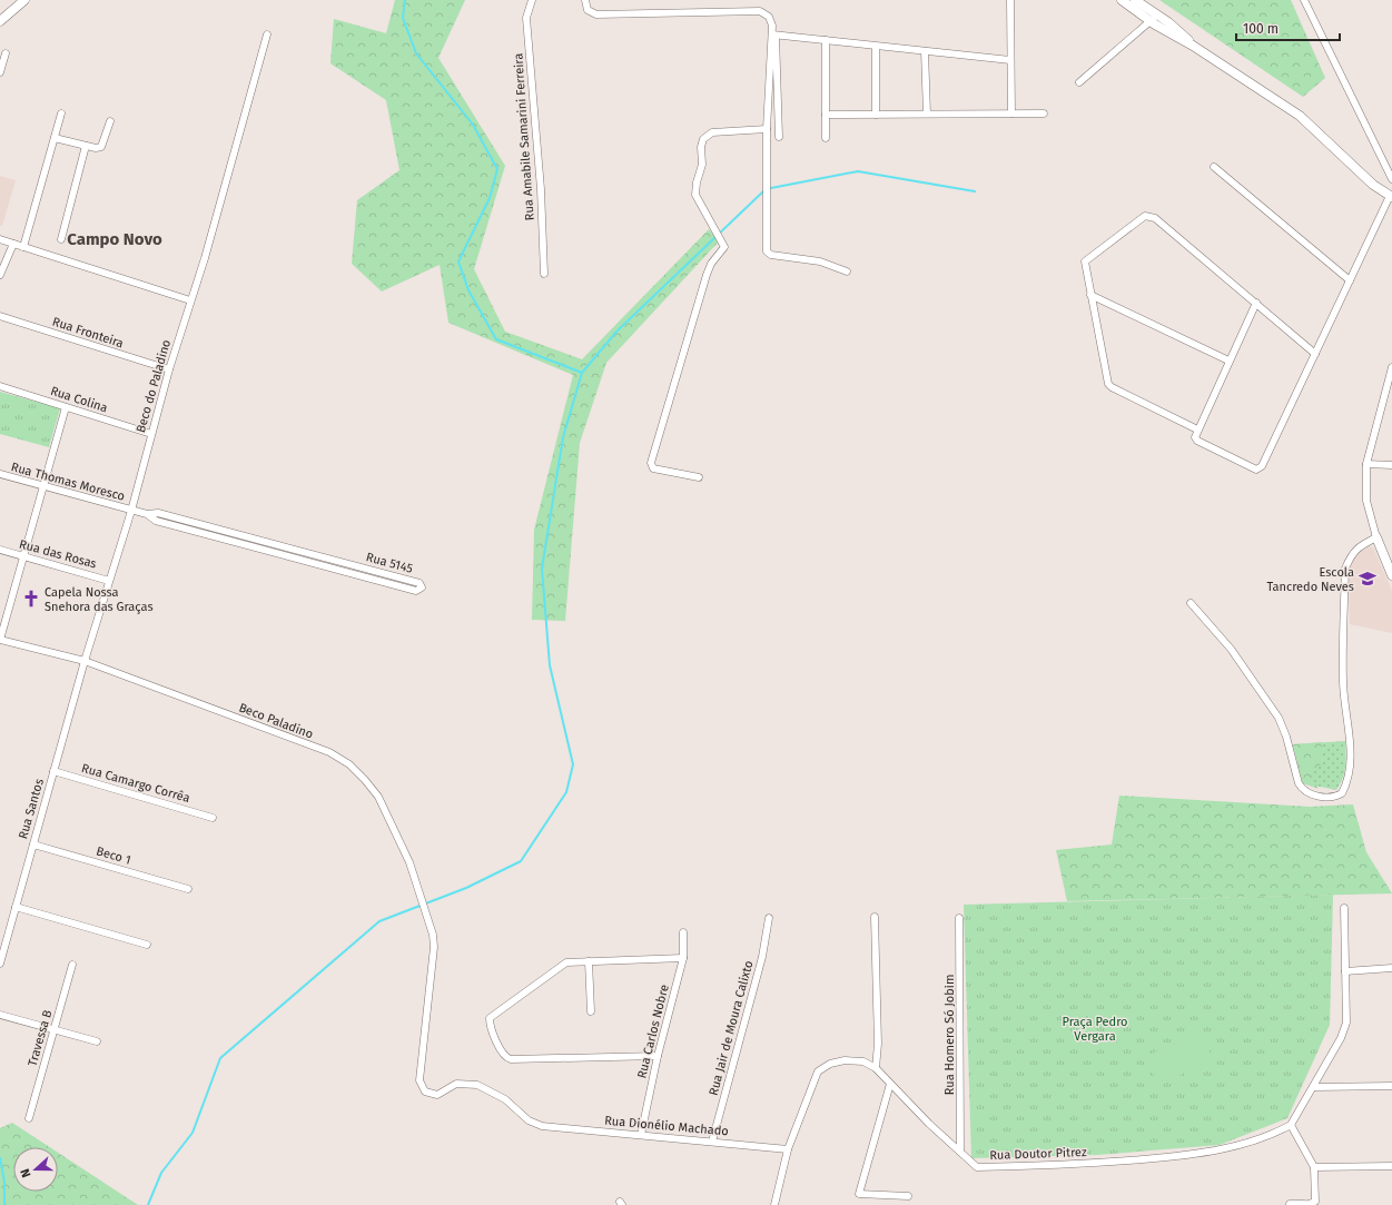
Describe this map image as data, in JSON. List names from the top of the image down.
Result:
{
  "streets": {
    "street": [
      "Rua Amabile Samarini Ferreira",
      "Rua Fronteira",
      "Beco do Paladino",
      "Rua Colina",
      "Rua Thomas Moresco",
      "Rua das Rosas",
      "Rua 5145",
      "Beco Paladino",
      "Rua Camargo Corrêa",
      "Rua Santos",
      "Beco 1",
      "Rua Jair de Moura Calixto",
      "Rua Carlos Nobre",
      "Rua Homero Só Jobim",
      "Travessa B",
      "Rua Dionélio Machado",
      "Rua Doutor Pitrez"
    ]
  },
  "crossings": [
    ["Rua Fronteira", "Beco do Paladino"],
    ["Beco do Paladino", "Rua Colina"],
    ["Beco do Paladino", "Rua Thomas Moresco"],
    ["Beco do Paladino", "Rua das Rosas"],
    ["Beco do Paladino", "Rua 5145"],
    ["Beco do Paladino", "Beco Paladino"],
    ["Beco do Paladino", "Rua Santos"],
    ["Rua Thomas Moresco", "Rua 5145"],
    ["Beco Paladino", "Rua Santos"],
    ["Beco Paladino", "Rua Dionélio Machado"],
    ["Rua Camargo Corrêa", "Rua Santos"],
    ["Rua Santos", "Beco 1"],
    ["Rua Jair de Moura Calixto", "Rua Dionélio Machado"],
    ["Rua Carlos Nobre", "Rua Dionélio Machado"],
    ["Rua Homero Só Jobim", "Rua Doutor Pitrez"],
    ["Rua Dionélio Machado", "Rua Doutor Pitrez"]
  ],
  "districts": ["Campo Novo"],
  "parks": ["Praça Pedro Vergara"],
  "places": {
    "school or university": ["Escola Tancredo Neves"],
    "church": ["Capela Nossa Snehora das Graças"]
  },
  "scale_bar": "100 m",
  "north": "left"
}
